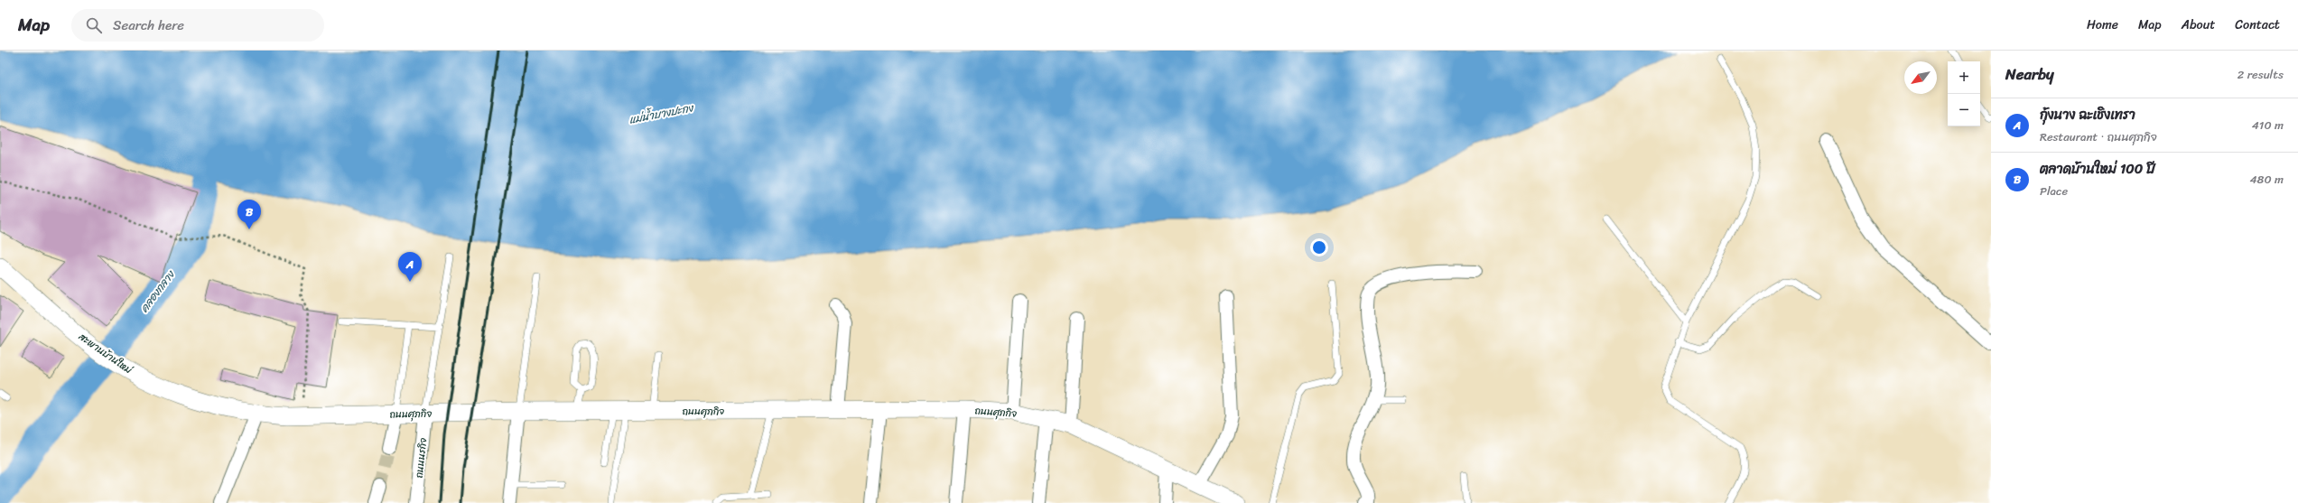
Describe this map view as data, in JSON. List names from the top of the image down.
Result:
{
  "streets": {
    "main road": ["สะพานบ้านใหม่", "ถนนศุภกิจ"],
    "street": ["ถนนนรกิจ"]
  },
  "crossings": [
    ["สะพานบ้านใหม่", "ถนนศุภกิจ"],
    ["ถนนศุภกิจ", "ถนนนรกิจ"]
  ],
  "water": ["แม่น้ำบางปะกง", "คลองกลาง"],
  "north": "bottom left",
  "page": {
    "header": "Map",
    "search": "Search here",
    "nav": [
      "Home",
      "Map",
      "About",
      "Contact"
    ],
    "heading": ["Nearby", "2 results"],
    "map_buttons": ["+", "−"],
    "list": [
      {
        "mark": "A",
        "name": "กุ้งนาง ฉะเชิงเทรา",
        "note": "Restaurant · ถนนศุภกิจ",
        "value": "410 m"
      },
      {
        "mark": "B",
        "name": "ตลาดบ้านใหม่ 100 ปี",
        "note": "Place",
        "value": "480 m"
      }
    ],
    "pins": ["B", "A"]
  }
}
